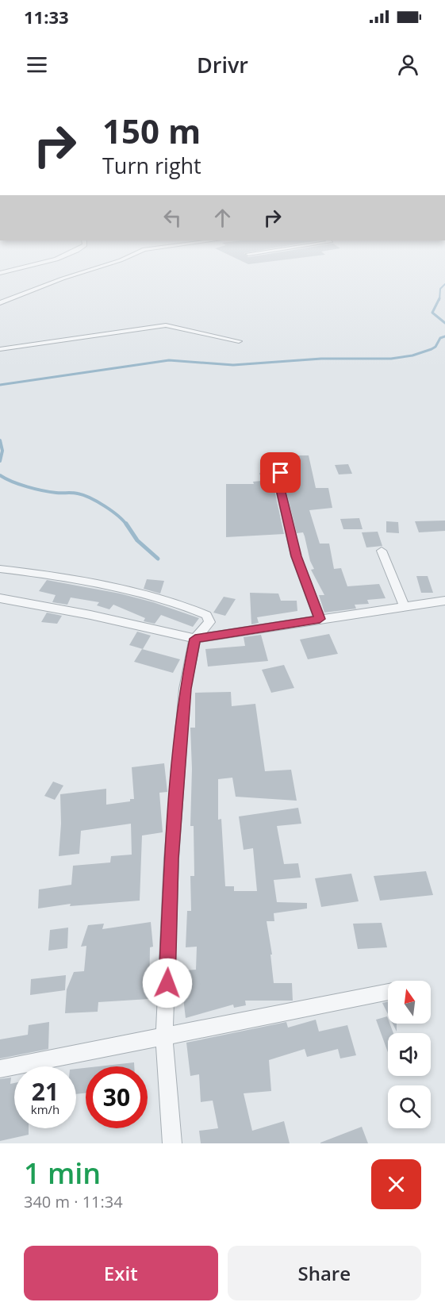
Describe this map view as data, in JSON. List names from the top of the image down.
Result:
{
  "north": "top",
  "page": {
    "status": "11:33",
    "header": "Drivr",
    "turn": ["150 m", "Turn right"],
    "speed": "21 km/h",
    "limit": "30",
    "heading": ["1 min", "340 m · 11:34"],
    "buttons": ["Exit", "Share"]
  }
}
